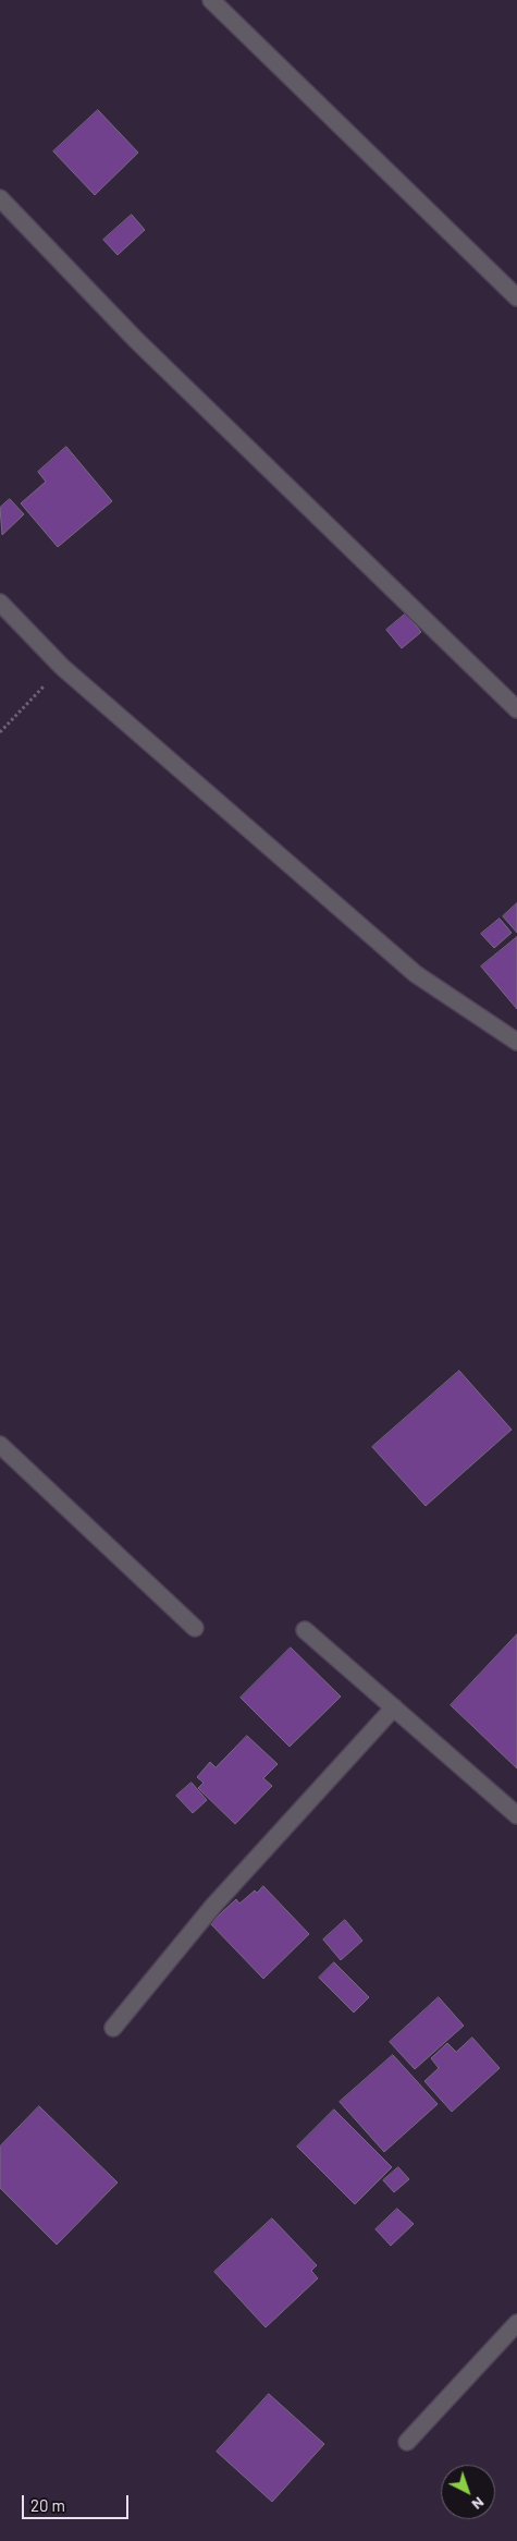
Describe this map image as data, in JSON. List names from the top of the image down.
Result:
{
  "scale_bar": "20 m",
  "north": "bottom right"
}
